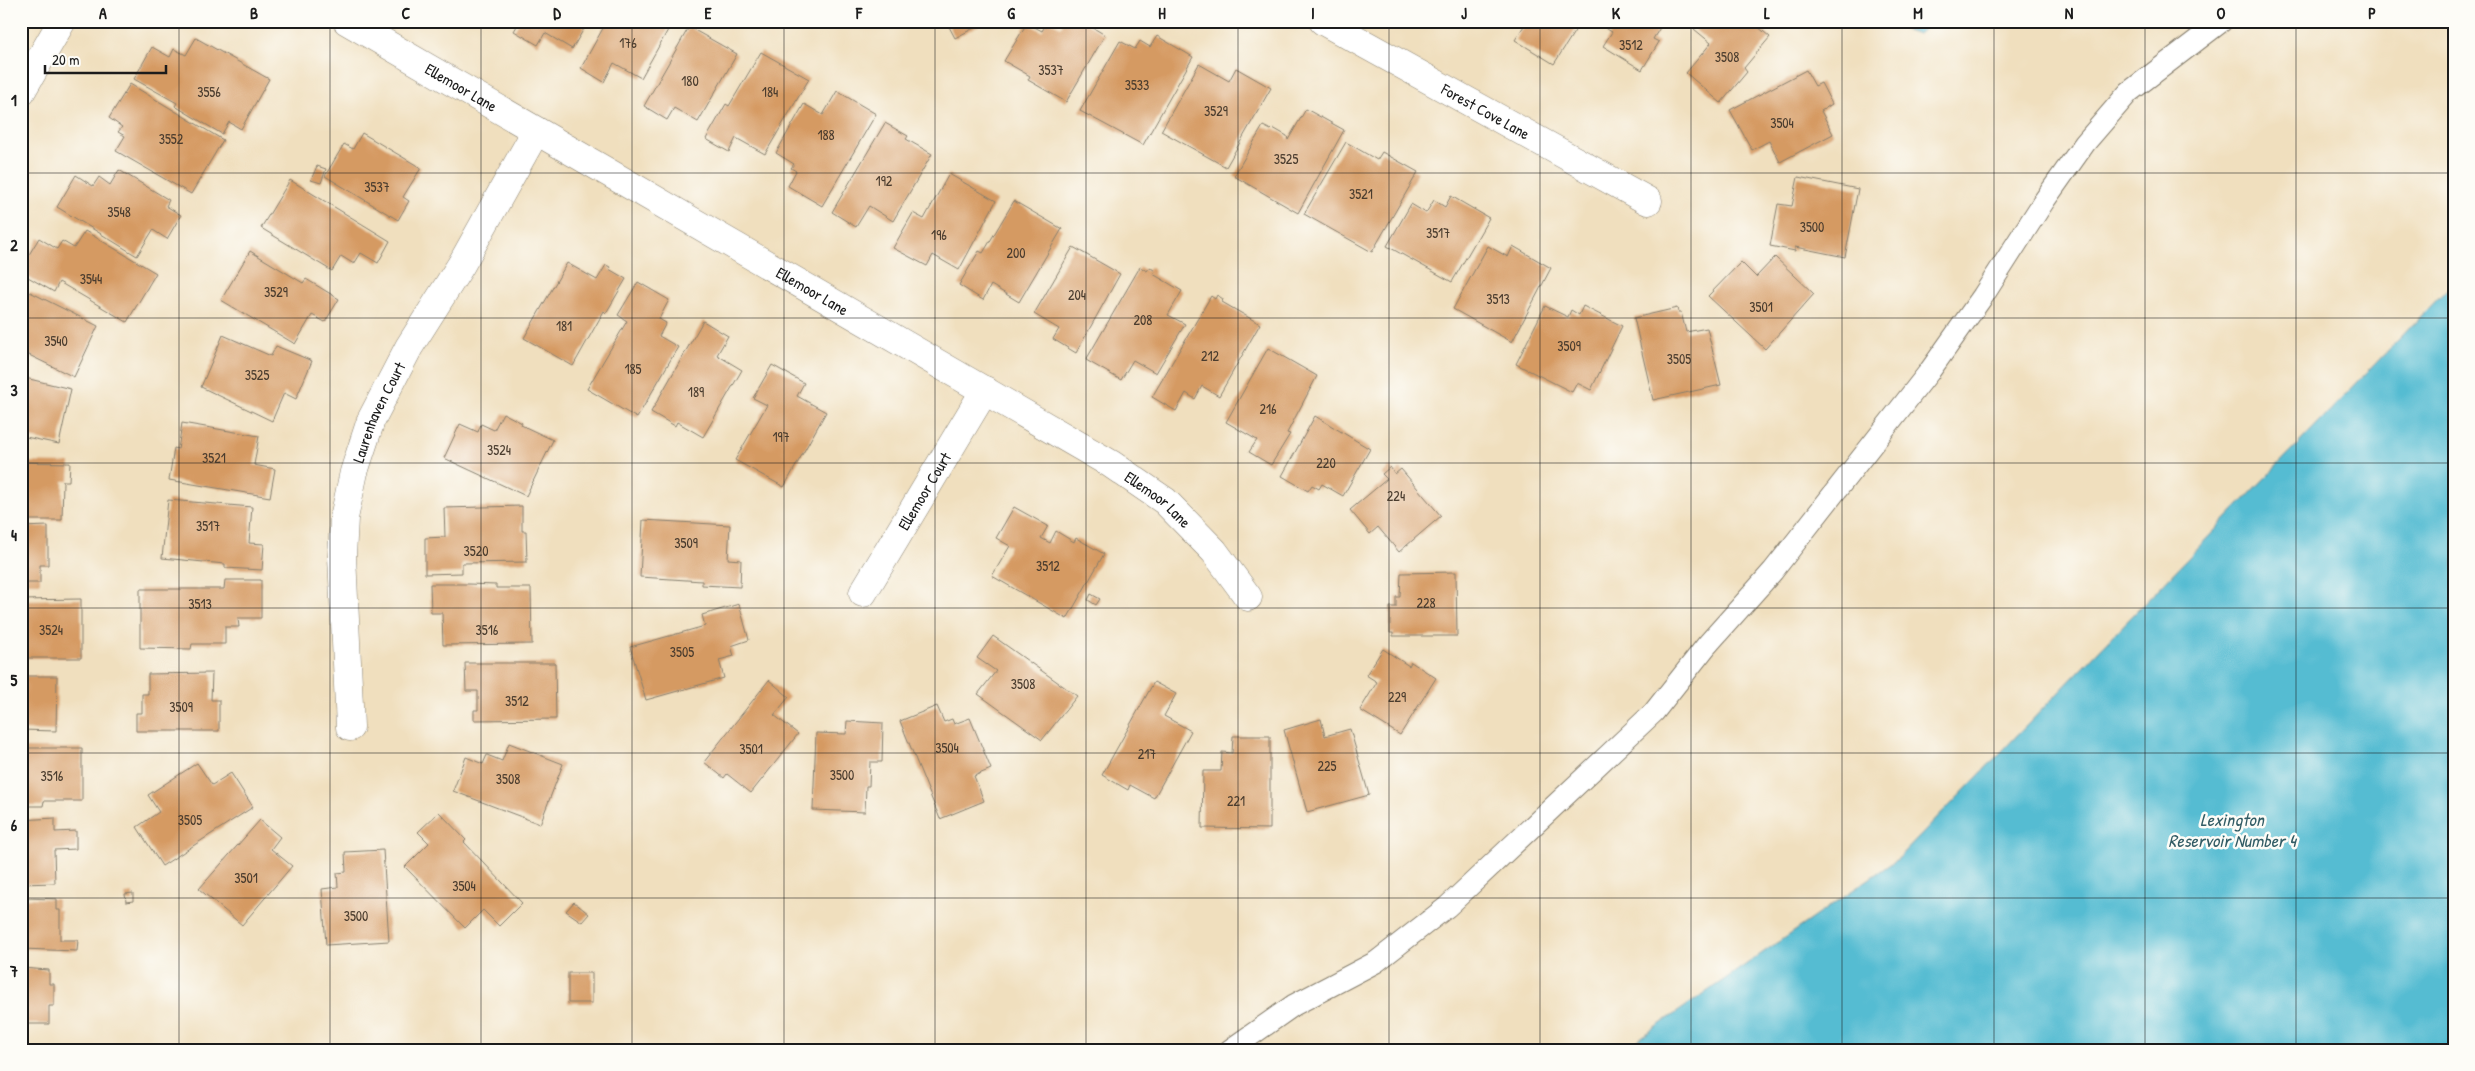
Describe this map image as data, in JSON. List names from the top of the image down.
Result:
{
  "streets": {
    "street": [
      "Ellemoor Lane",
      "Forest Cove Lane",
      "Laurenhaven Court",
      "Ellemoor Court"
    ]
  },
  "crossings": [
    ["Ellemoor Lane", "Laurenhaven Court"],
    ["Ellemoor Lane", "Ellemoor Court"]
  ],
  "water": ["Lexington Reservoir Number 4"],
  "house_numbers": [
    "176",
    "3512",
    "3508",
    "3537",
    "180",
    "3533",
    "3556",
    "184",
    "3529",
    "3504",
    "188",
    "3552",
    "3525",
    "192",
    "3537",
    "3521",
    "3548",
    "3500",
    "3517",
    "196",
    "200",
    "3544",
    "3529",
    "204",
    "3513",
    "3501",
    "208",
    "181",
    "3540",
    "3509",
    "212",
    "3505",
    "185",
    "3525",
    "189",
    "216",
    "197",
    "3524",
    "3521",
    "220",
    "224",
    "3517",
    "3509",
    "3520",
    "3512",
    "228",
    "3513",
    "3524",
    "3516",
    "3505",
    "3508",
    "229",
    "3512",
    "3509",
    "3504",
    "3501",
    "217",
    "225",
    "3500",
    "3516",
    "3508",
    "221",
    "3505",
    "3501",
    "3504",
    "3500"
  ],
  "scale_bar": "20 m",
  "grid": {
    "columns": [
      "A",
      "B",
      "C",
      "D",
      "E",
      "F",
      "G",
      "H",
      "I",
      "J",
      "K",
      "L",
      "M",
      "N",
      "O",
      "P"
    ],
    "rows": [
      "1",
      "2",
      "3",
      "4",
      "5",
      "6",
      "7"
    ]
  }
}
